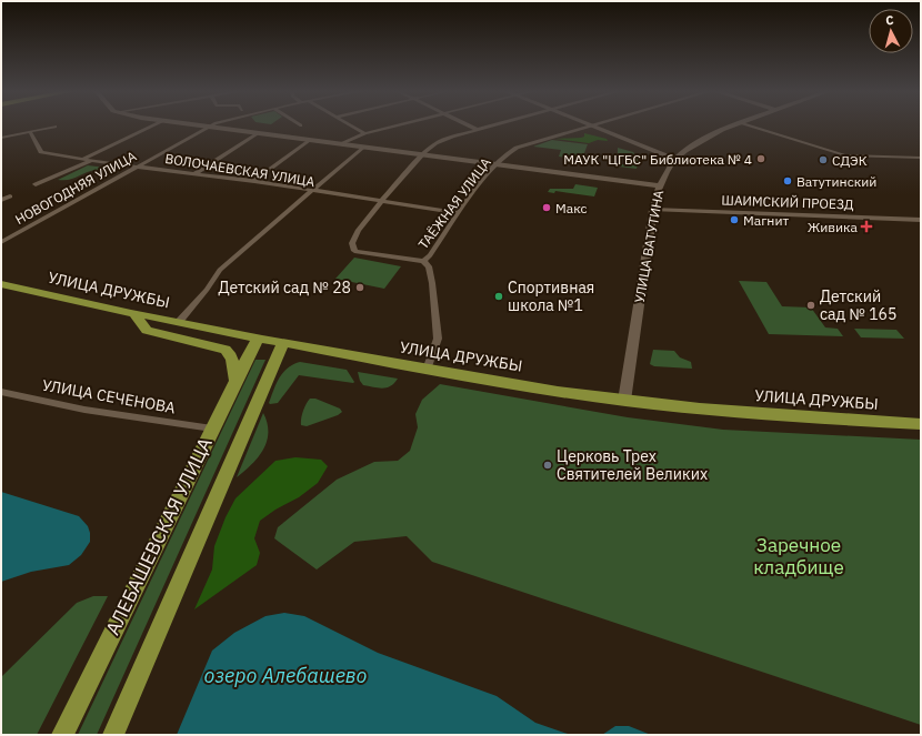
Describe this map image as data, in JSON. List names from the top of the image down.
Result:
{
  "streets": {
    "main road": ["УЛИЦА ДРУЖБЫ", "АЛЕБАШЕВСКАЯ УЛИЦА"],
    "street": [
      "ВОЛОЧАЕВСКАЯ УЛИЦА",
      "НОВОГОДНЯЯ УЛИЦА",
      "ШАИМСКИЙ ПРОЕЗД",
      "ТАЁЖНАЯ УЛИЦА",
      "УЛИЦА ВАТУТИНА",
      "УЛИЦА СЕЧЕНОВА"
    ]
  },
  "crossings": [
    ["ВОЛОЧАЕВСКАЯ УЛИЦА", "НОВОГОДНЯЯ УЛИЦА"],
    ["ВОЛОЧАЕВСКАЯ УЛИЦА", "ТАЁЖНАЯ УЛИЦА"],
    ["ШАИМСКИЙ ПРОЕЗД", "УЛИЦА ВАТУТИНА"],
    ["ТАЁЖНАЯ УЛИЦА", "УЛИЦА ДРУЖБЫ"],
    ["УЛИЦА ВАТУТИНА", "УЛИЦА ДРУЖБЫ"],
    ["УЛИЦА ДРУЖБЫ", "АЛЕБАШЕВСКАЯ УЛИЦА"],
    ["УЛИЦА СЕЧЕНОВА", "АЛЕБАШЕВСКАЯ УЛИЦА"]
  ],
  "water": ["озеро Алебашево"],
  "parks": ["Заречное кладбище"],
  "places": {
    "other": [
      "МАУК \"ЦГБС\" Библиотека № 4",
      "СДЭК",
      "Ватутинский",
      "Макс",
      "Магнит",
      "Детский сад № 28",
      "Спортивная школа №1",
      "Детский сад № 165",
      "Церковь Трех Святителей Великих"
    ],
    "health": ["Живика"]
  },
  "north": "top"
}
